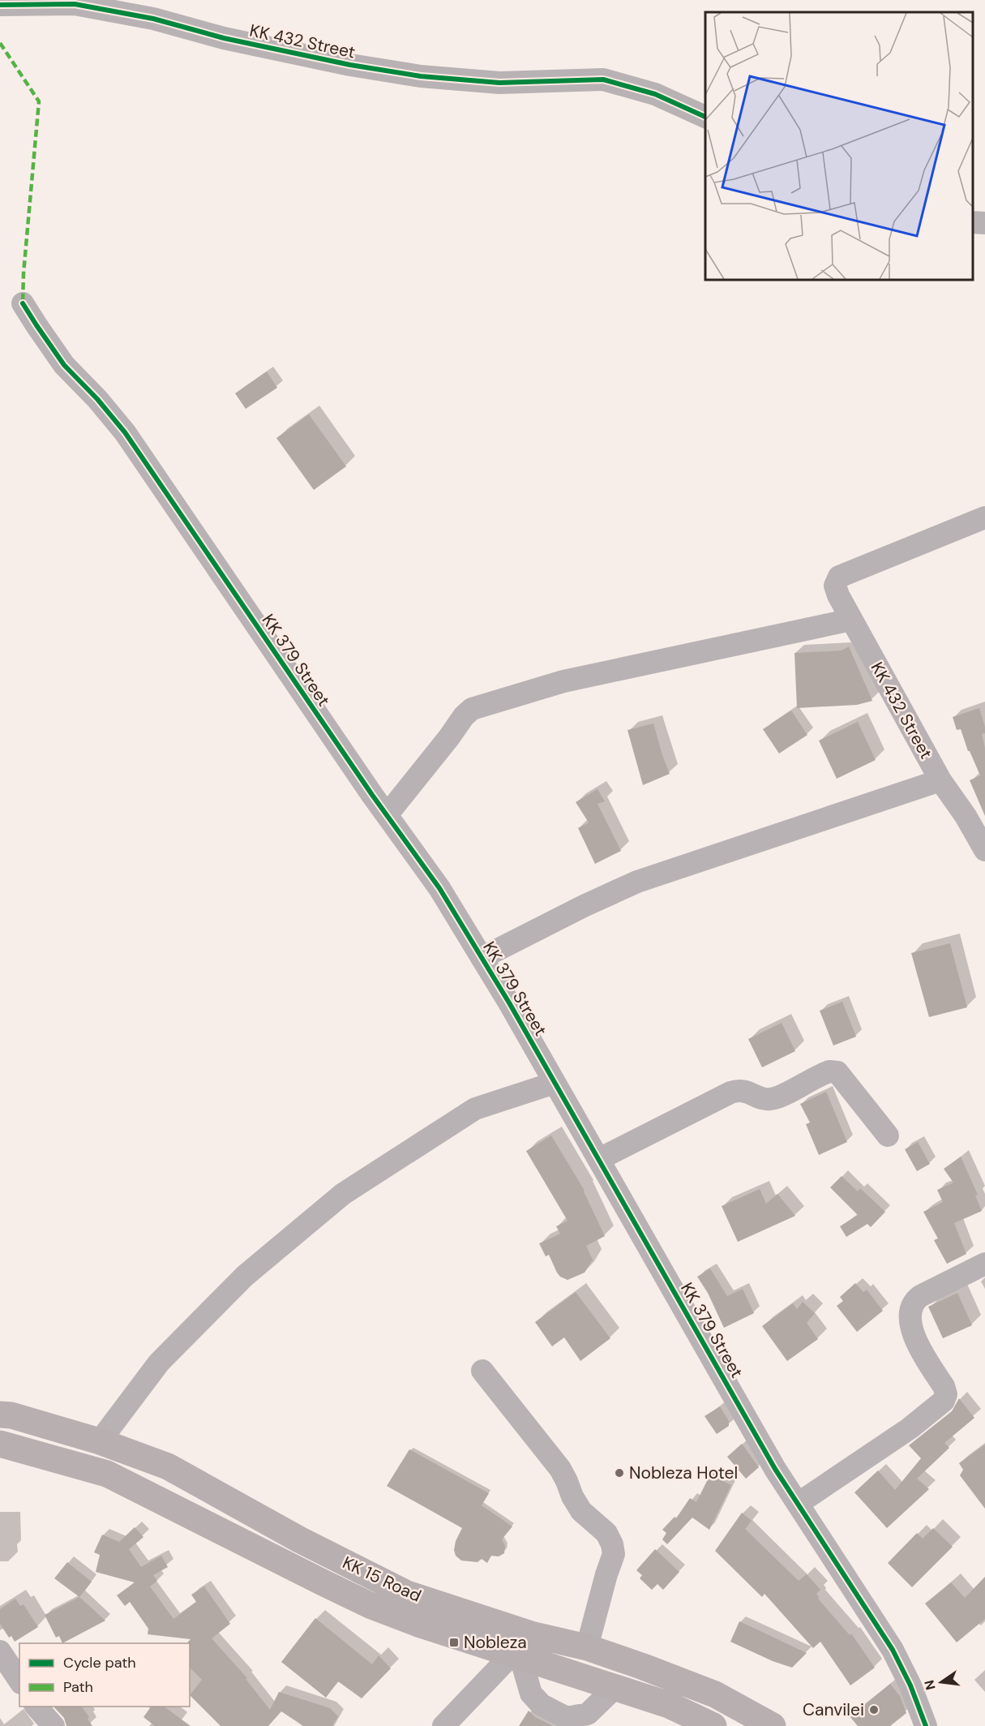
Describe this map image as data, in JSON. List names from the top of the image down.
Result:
{
  "streets": {
    "highway": ["KK 15 Road"],
    "street": ["KK 432 Street", "KK 379 Street"]
  },
  "places": {
    "other": ["Nobleza Hotel", "Canvilei"],
    "transit": ["Nobleza"]
  },
  "legend": ["Cycle path", "Path"],
  "north": "left"
}
